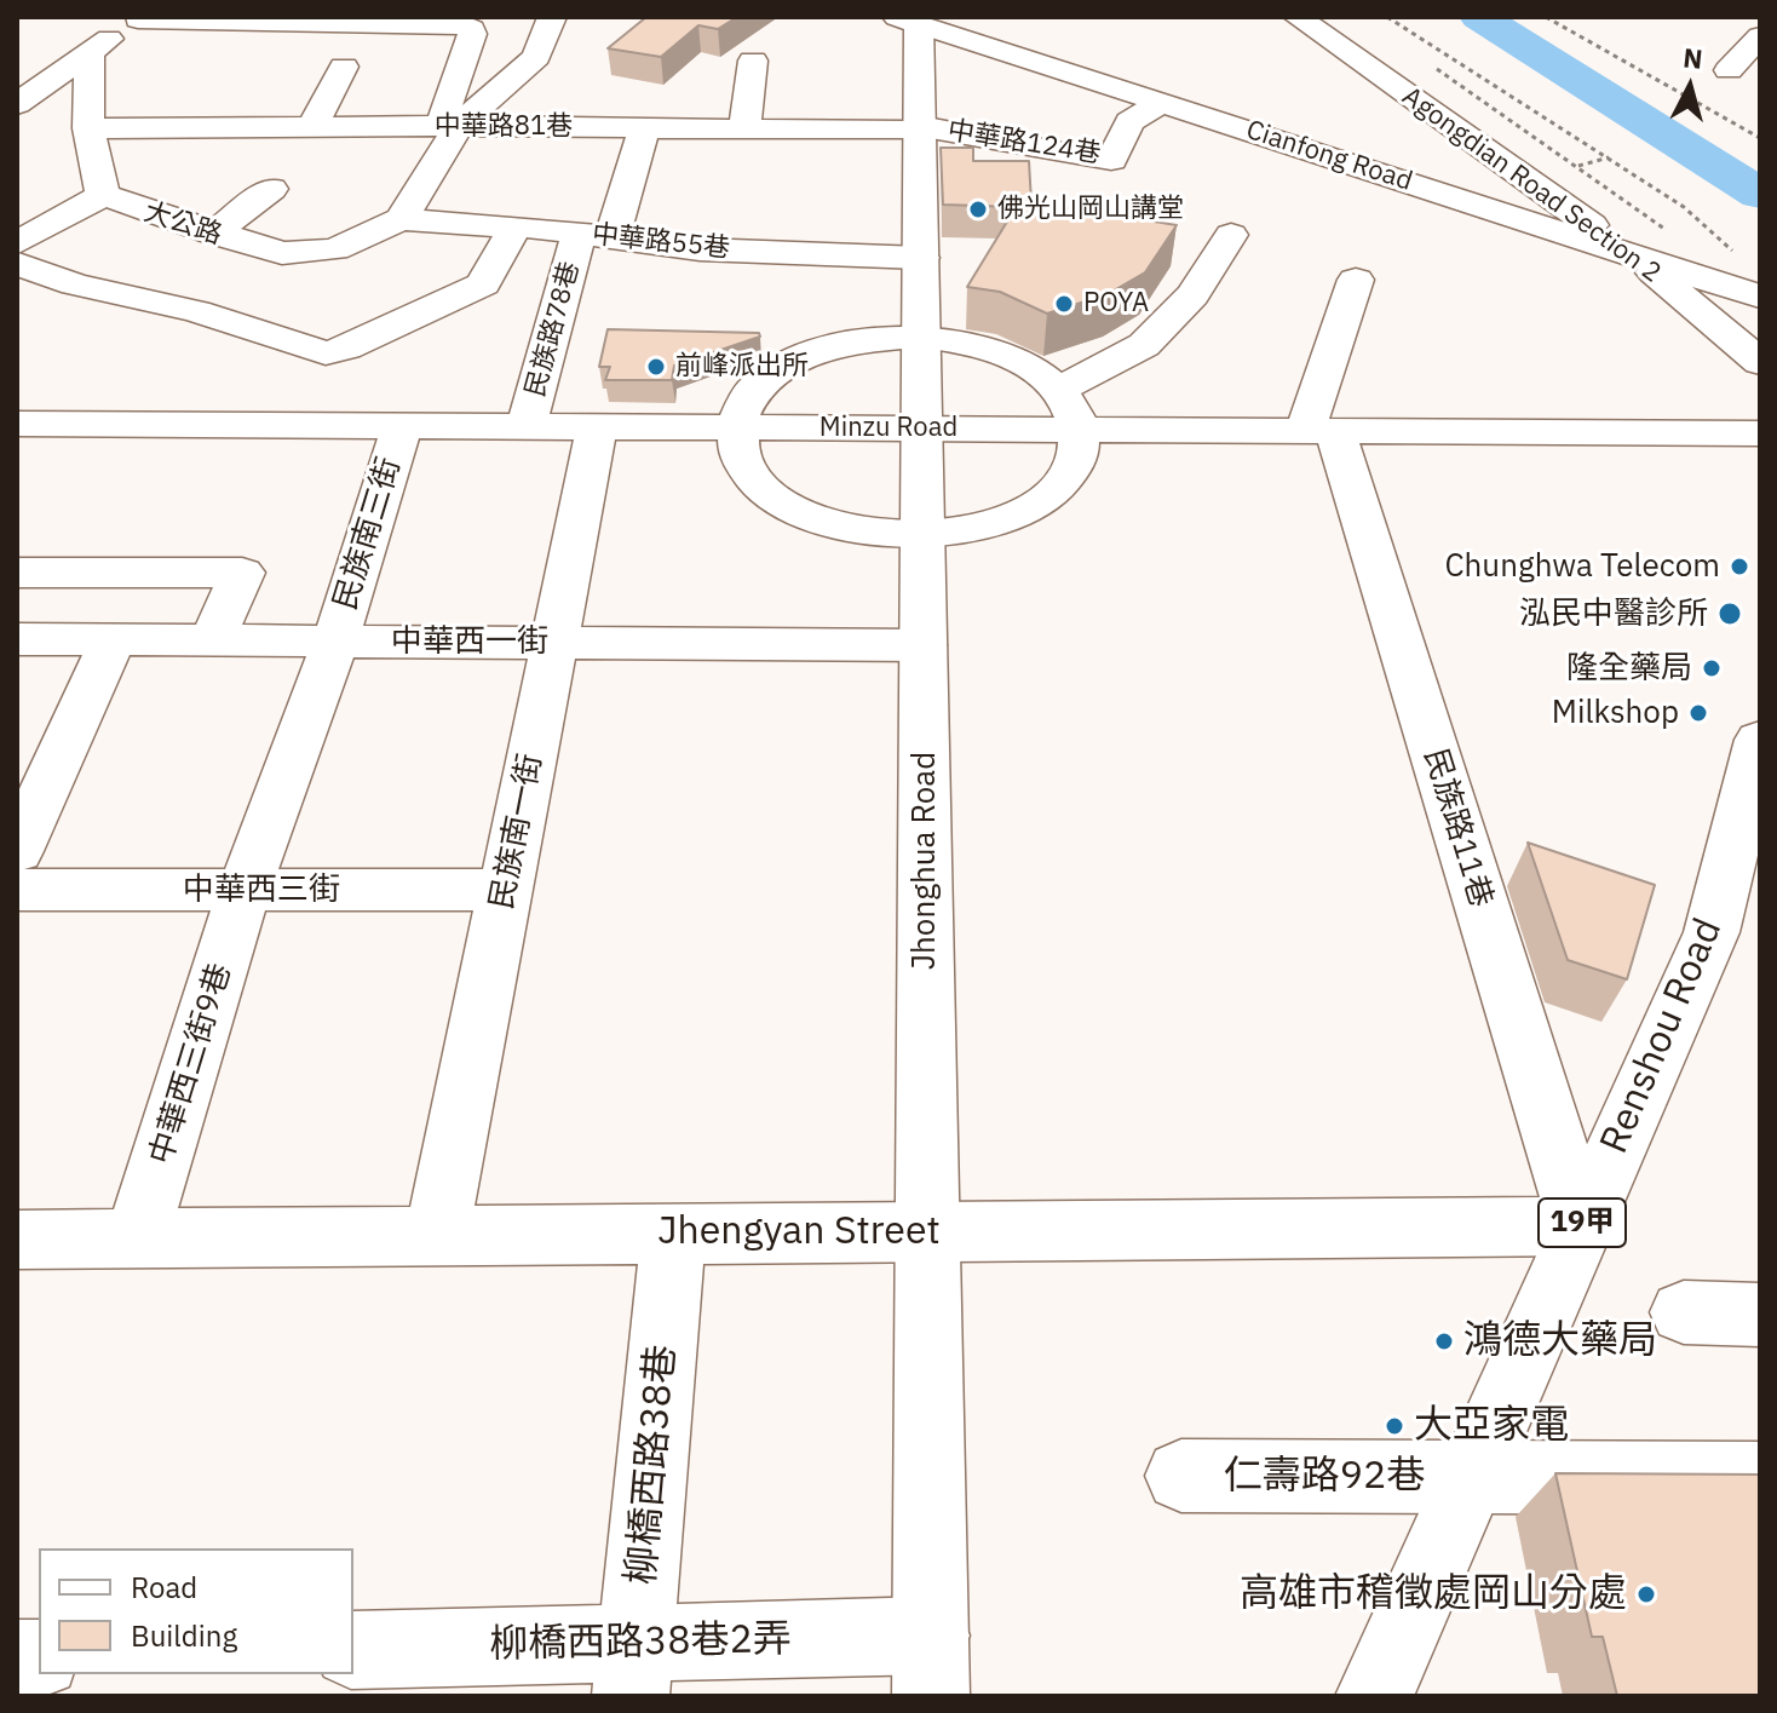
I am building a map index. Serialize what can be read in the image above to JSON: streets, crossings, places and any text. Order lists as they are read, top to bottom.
{
  "streets": {
    "street": [
      "中華路81巷",
      "中華路124巷",
      "Cianfong Road",
      "Agongdian Road Section 2",
      "大公路",
      "中華路55巷",
      "民族路78巷",
      "Minzu Road",
      "民族南三街",
      "中華西一街",
      "民族路11巷",
      "民族南一街",
      "Jhonghua Road",
      "中華西三街",
      "Renshou Road",
      "中華西三街9巷",
      "19甲",
      "Jhengyan Street",
      "柳橋西路38巷",
      "仁壽路92巷",
      "柳橋西路38巷2弄"
    ]
  },
  "crossings": [
    ["中華路81巷", "中華路124巷"],
    ["中華路81巷", "大公路"],
    ["中華路81巷", "民族路78巷"],
    ["中華路81巷", "Jhonghua Road"],
    ["中華路124巷", "Cianfong Road"],
    ["中華路124巷", "Jhonghua Road"],
    ["Cianfong Road", "Agongdian Road Section 2"],
    ["Cianfong Road", "Jhonghua Road"],
    ["大公路", "中華路55巷"],
    ["中華路55巷", "民族路78巷"],
    ["中華路55巷", "Jhonghua Road"],
    ["民族路78巷", "Minzu Road"],
    ["Minzu Road", "民族南三街"],
    ["Minzu Road", "民族路11巷"],
    ["Minzu Road", "民族南一街"],
    ["Minzu Road", "Jhonghua Road"],
    ["民族南三街", "中華西一街"],
    ["民族南三街", "中華西三街"],
    ["民族南三街", "中華西三街9巷"],
    ["中華西一街", "民族南一街"],
    ["中華西一街", "Jhonghua Road"],
    ["民族路11巷", "Renshou Road"],
    ["民族路11巷", "Jhengyan Street"],
    ["民族南一街", "中華西三街"],
    ["民族南一街", "Jhengyan Street"],
    ["Jhonghua Road", "Jhengyan Street"],
    ["Jhonghua Road", "柳橋西路38巷2弄"],
    ["中華西三街", "中華西三街9巷"],
    ["Renshou Road", "Jhengyan Street"],
    ["Renshou Road", "仁壽路92巷"],
    ["中華西三街9巷", "Jhengyan Street"],
    ["Jhengyan Street", "柳橋西路38巷"],
    ["柳橋西路38巷", "柳橋西路38巷2弄"]
  ],
  "places": [
    "佛光山岡山講堂",
    "POYA",
    "前峰派出所",
    "Chunghwa Telecom",
    "泓民中醫診所",
    "隆全藥局",
    "Milkshop",
    "鴻德大藥局",
    "大亞家電",
    "高雄市稽徵處岡山分處"
  ],
  "legend": ["Road", "Building"],
  "north": "top"
}
